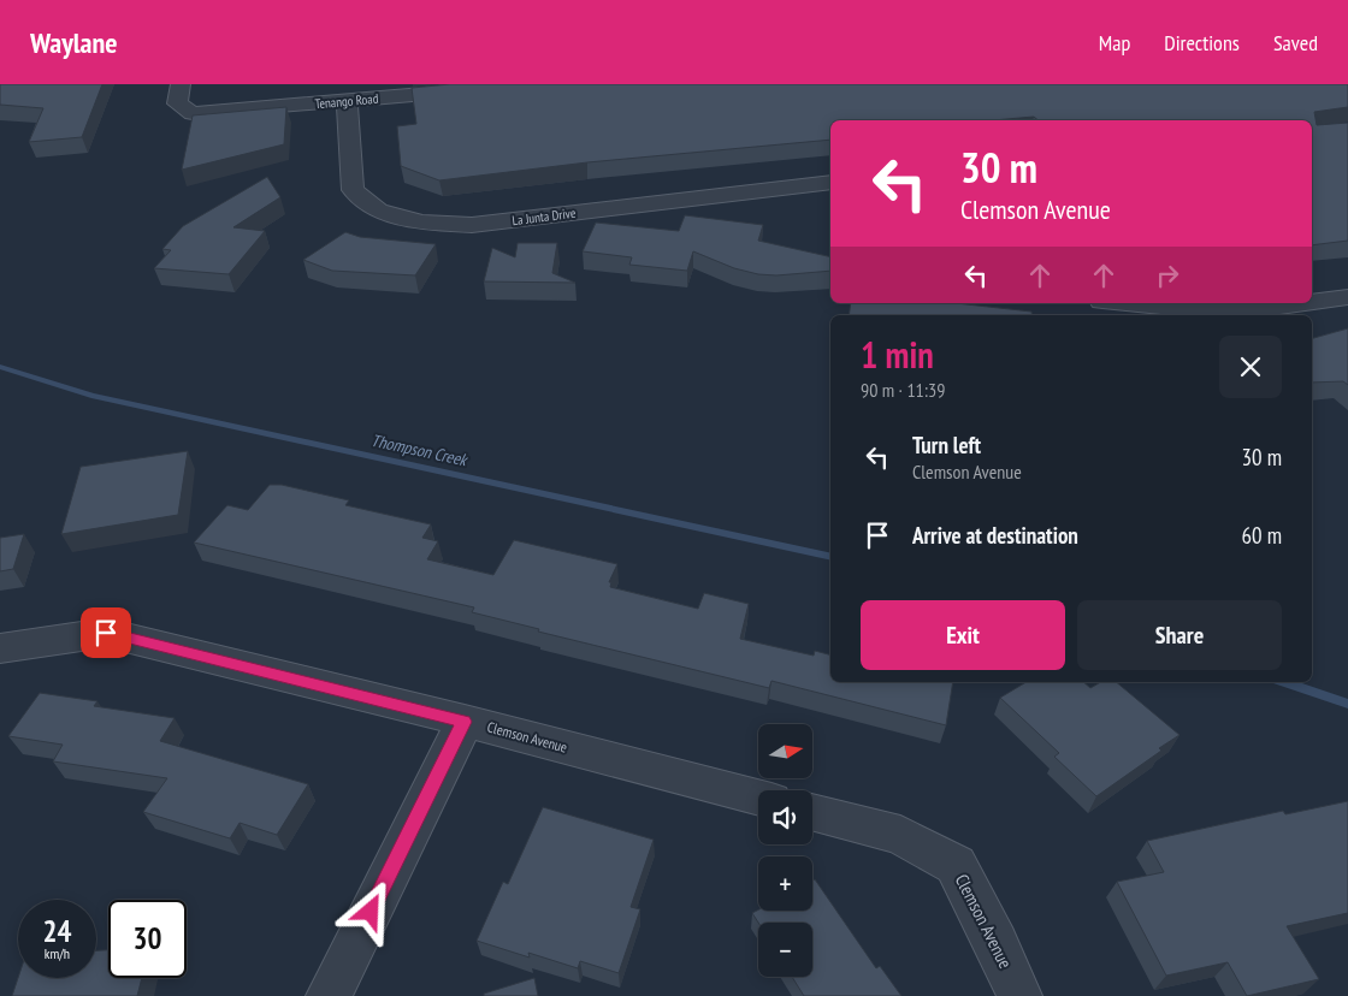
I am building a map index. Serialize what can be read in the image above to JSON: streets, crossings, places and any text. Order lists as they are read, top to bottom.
{
  "streets": {
    "street": ["Tenango Road", "La Junta Drive", "Clemson Avenue"]
  },
  "crossings": [
    ["Tenango Road", "La Junta Drive"]
  ],
  "water": ["Thompson Creek"],
  "north": "right",
  "page": {
    "header": "Waylane",
    "nav": ["Map", "Directions", "Saved"],
    "turn": ["30 m", "Clemson Avenue"],
    "heading": ["1 min", "90 m · 11:39"],
    "list": [
      {
        "name": "Turn left",
        "note": "Clemson Avenue",
        "value": "30 m"
      },
      {
        "name": "Arrive at destination",
        "value": "60 m"
      }
    ],
    "buttons": ["Exit", "Share"],
    "map_buttons": ["+", "−"],
    "speed": "24 km/h",
    "limit": "30"
  }
}
